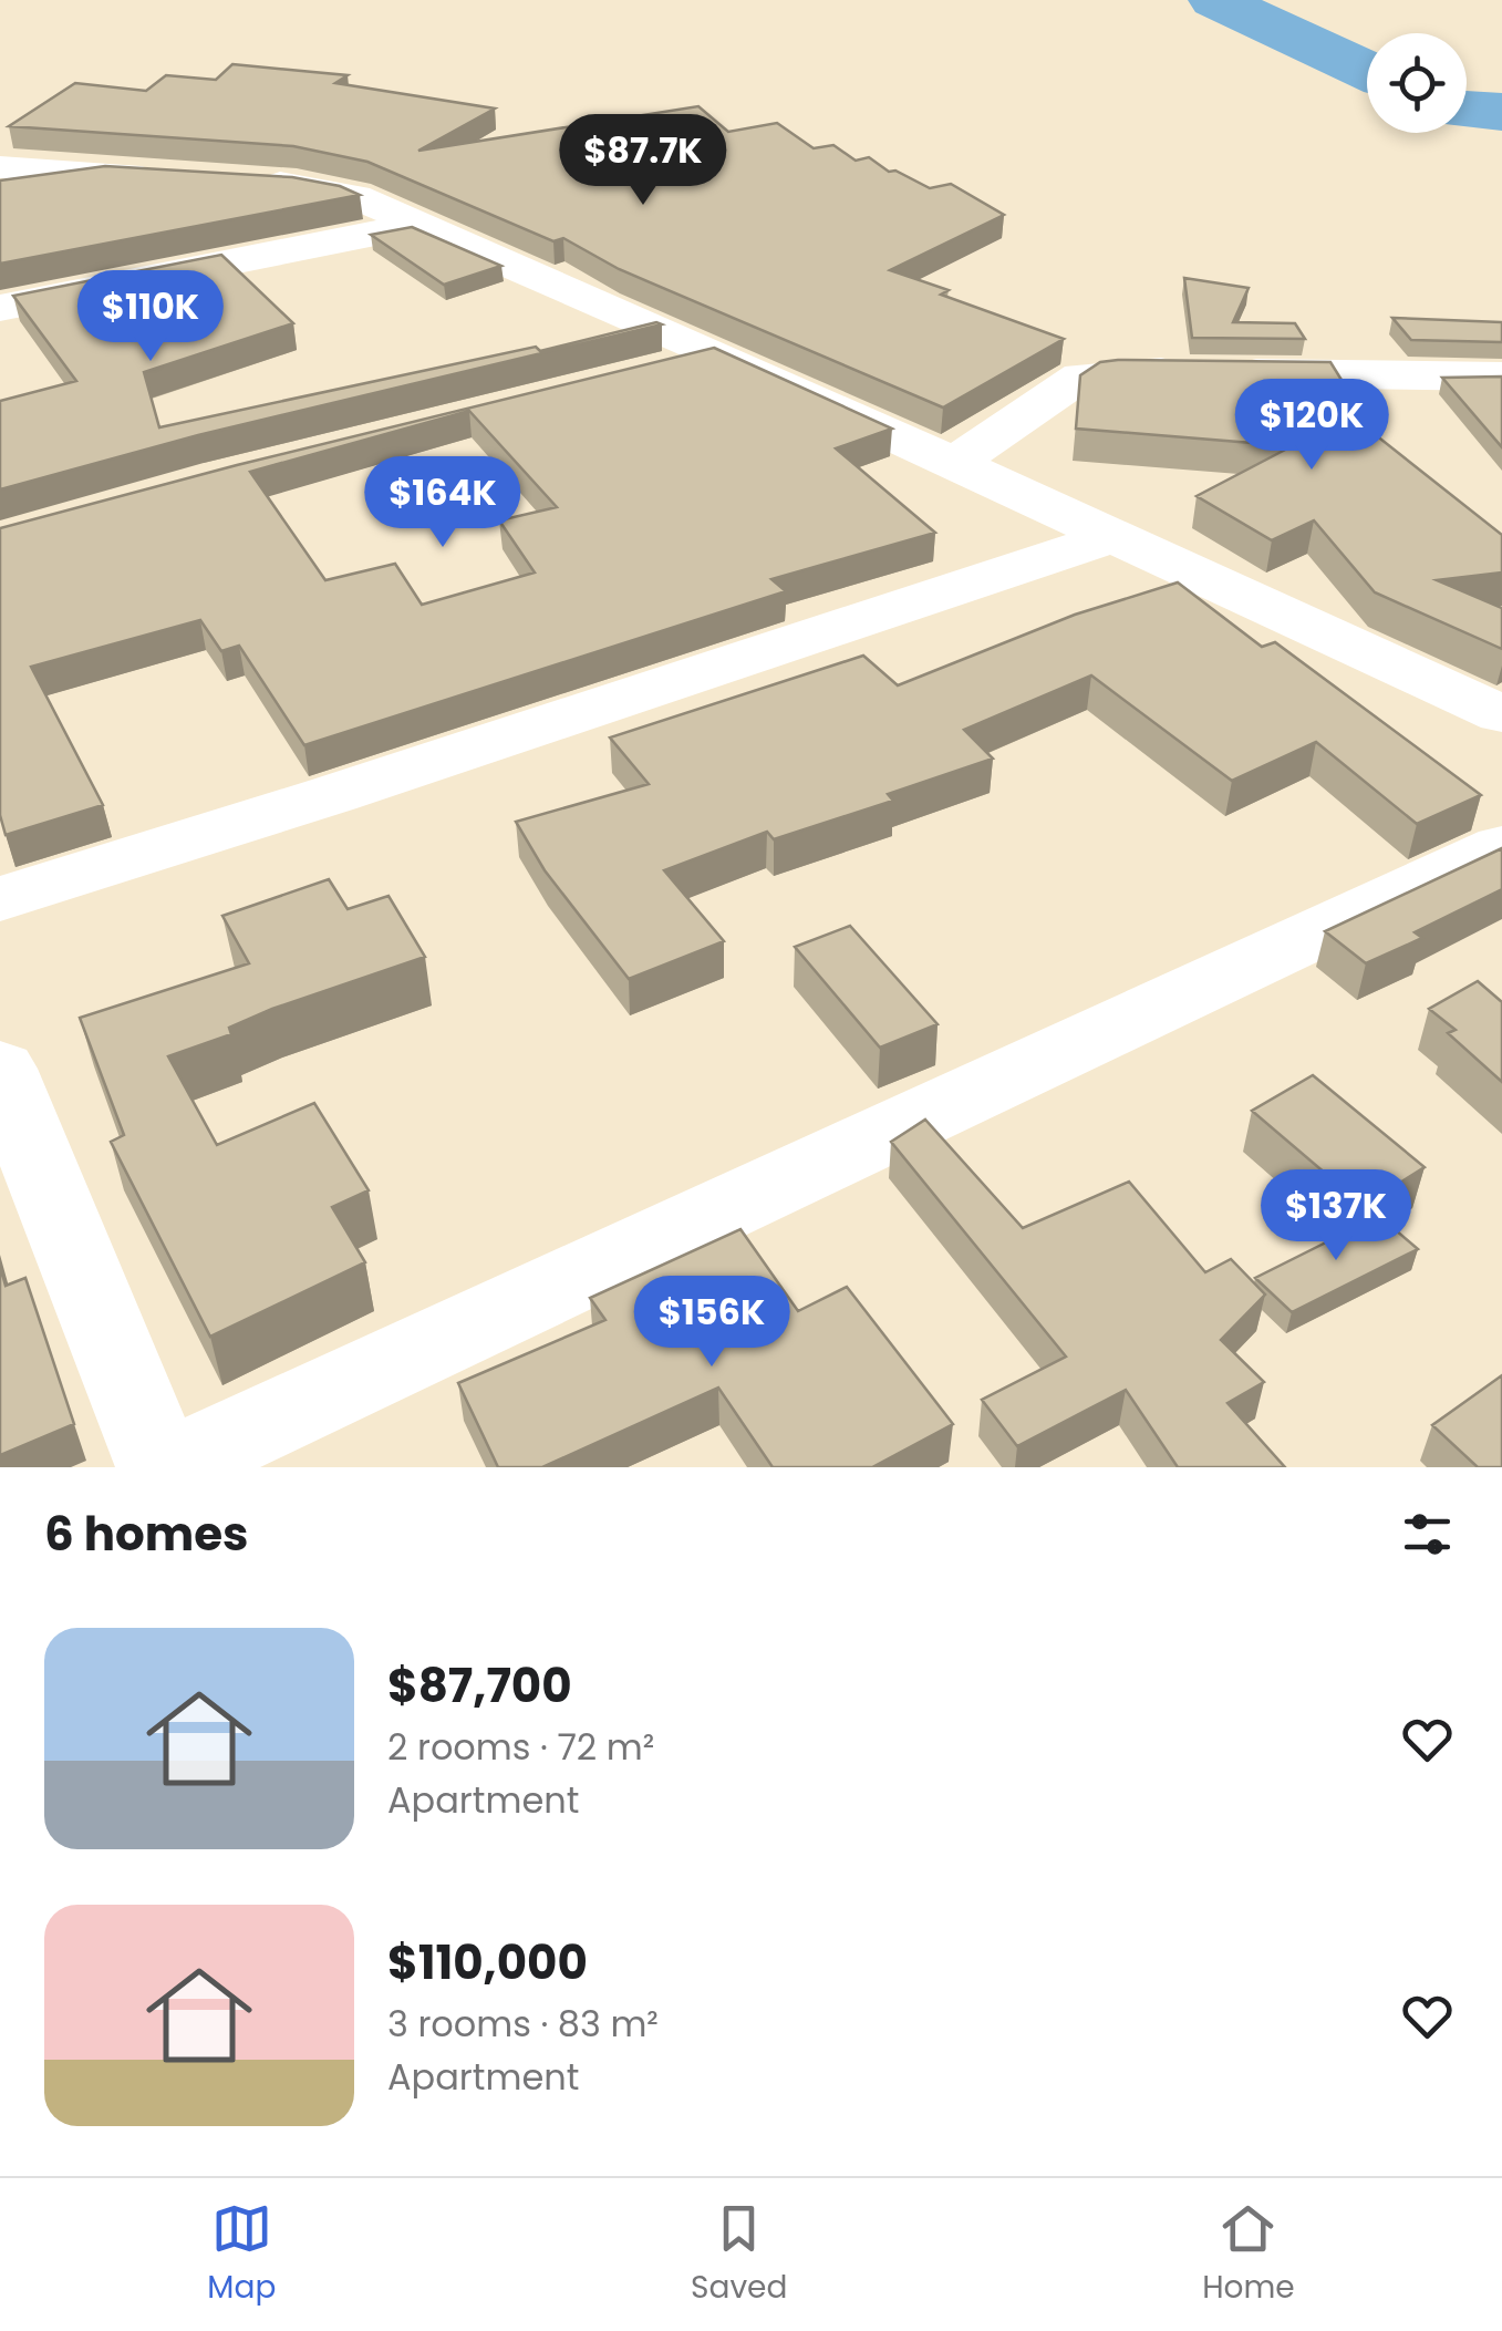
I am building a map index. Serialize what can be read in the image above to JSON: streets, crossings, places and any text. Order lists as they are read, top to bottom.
{
  "page": {
    "price": [
      "$87.7K",
      "$110K",
      "$120K",
      "$164K",
      "$137K",
      "$156K"
    ],
    "heading": "6 homes",
    "list": [
      {
        "name": "$87,700",
        "note": "2 rooms · 72 m² · Apartment"
      },
      {
        "name": "$110,000",
        "note": "3 rooms · 83 m² · Apartment"
      }
    ],
    "tabs": ["Map", "Saved", "Home"]
  }
}
